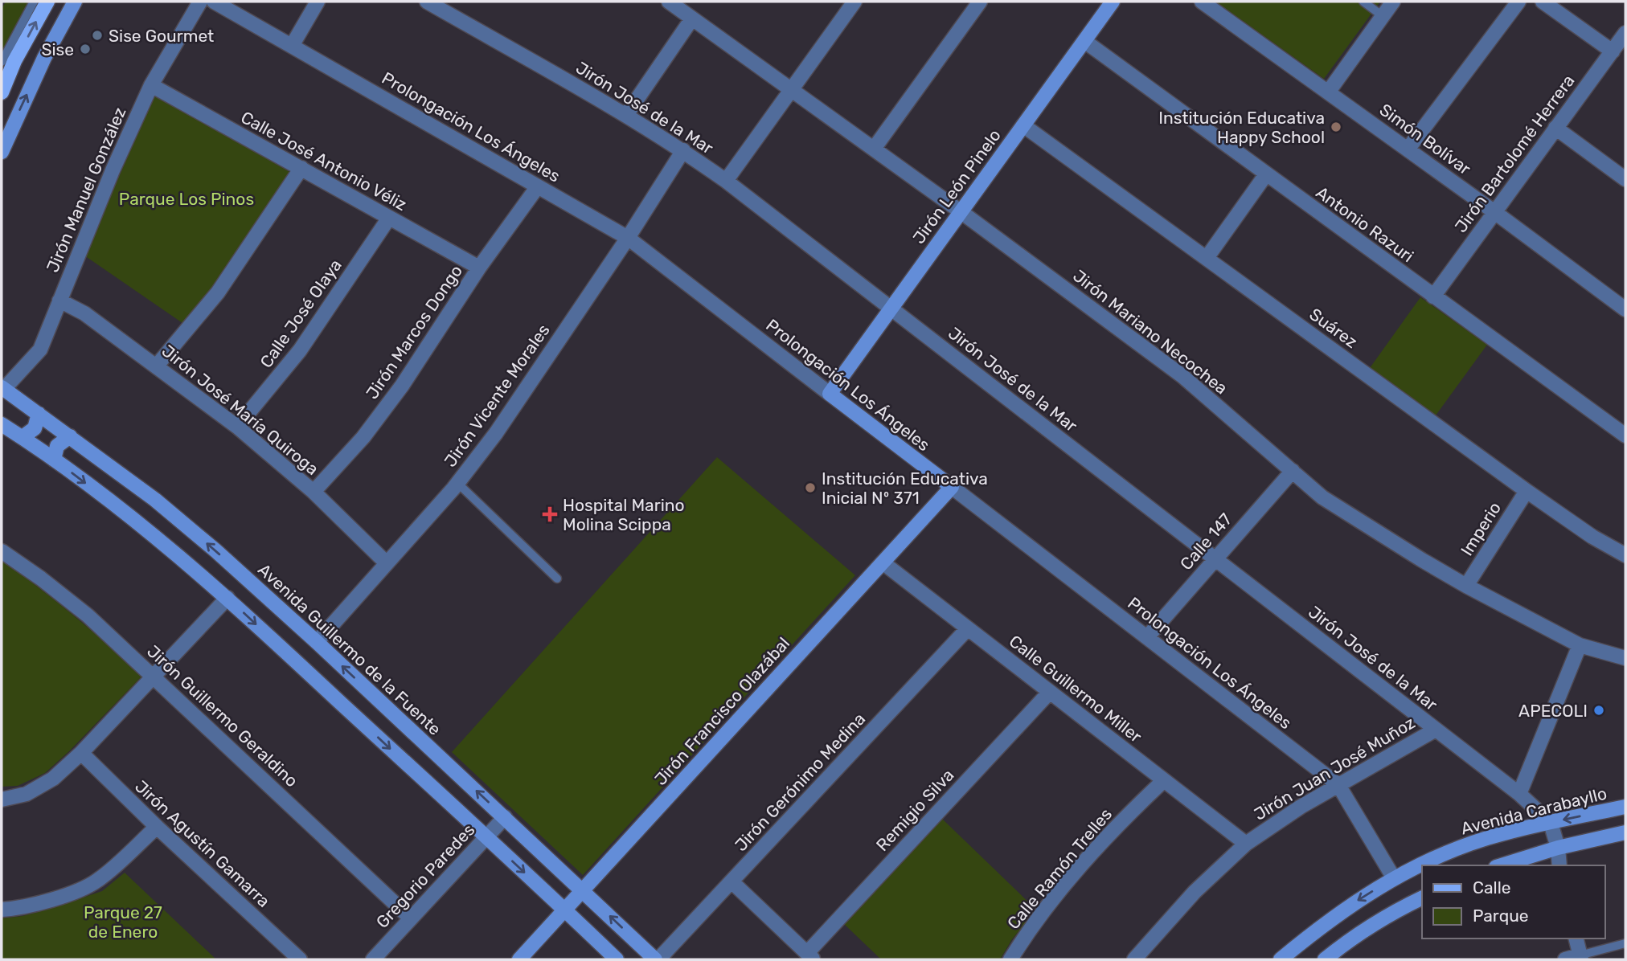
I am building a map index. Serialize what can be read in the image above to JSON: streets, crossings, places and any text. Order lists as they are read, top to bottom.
{
  "streets": {
    "main road": [
      "Prolongación Los Ángeles",
      "Jirón León Pinelo",
      "Avenida Guillermo de la Fuente",
      "Jirón Francisco Olazábal",
      "Avenida Carabayllo"
    ],
    "street": [
      "Jirón José de la Mar",
      "Simón Bolívar",
      "Jirón Bartolomé Herrera",
      "Calle José Antonio Véliz",
      "Jirón Manuel González",
      "Antonio Razuri",
      "Calle José Olaya",
      "Suárez",
      "Jirón Marcos Dongo",
      "Jirón Mariano Necochea",
      "Jirón Vicente Morales",
      "Jirón José María Quiroga",
      "Imperio",
      "Calle 147",
      "Calle Guillermo Miller",
      "Jirón Guillermo Geraldino",
      "Jirón Juan José Muñoz",
      "Jirón Gerónimo Medina",
      "Remigio Silva",
      "Jirón Agustín Gamarra",
      "Calle Ramón Trelles",
      "Gregorio Paredes"
    ]
  },
  "crossings": [
    ["Jirón José de la Mar", "Jirón León Pinelo"],
    ["Jirón José de la Mar", "Jirón Vicente Morales"],
    ["Jirón José de la Mar", "Calle 147"],
    ["Jirón José de la Mar", "Jirón Juan José Muñoz"],
    ["Jirón José de la Mar", "Avenida Carabayllo"],
    ["Prolongación Los Ángeles", "Jirón León Pinelo"],
    ["Prolongación Los Ángeles", "Jirón Marcos Dongo"],
    ["Prolongación Los Ángeles", "Jirón Vicente Morales"],
    ["Prolongación Los Ángeles", "Calle 147"],
    ["Prolongación Los Ángeles", "Jirón Francisco Olazábal"],
    ["Prolongación Los Ángeles", "Jirón Juan José Muñoz"],
    ["Prolongación Los Ángeles", "Avenida Carabayllo"],
    ["Simón Bolívar", "Jirón Bartolomé Herrera"],
    ["Jirón Bartolomé Herrera", "Antonio Razuri"],
    ["Calle José Antonio Véliz", "Jirón Manuel González"],
    ["Calle José Antonio Véliz", "Calle José Olaya"],
    ["Calle José Antonio Véliz", "Jirón Marcos Dongo"],
    ["Jirón León Pinelo", "Antonio Razuri"],
    ["Jirón León Pinelo", "Suárez"],
    ["Jirón León Pinelo", "Jirón Mariano Necochea"],
    ["Jirón Manuel González", "Jirón José María Quiroga"],
    ["Jirón Manuel González", "Avenida Guillermo de la Fuente"],
    ["Calle José Olaya", "Jirón José María Quiroga"],
    ["Suárez", "Imperio"],
    ["Jirón Marcos Dongo", "Jirón José María Quiroga"],
    ["Jirón Mariano Necochea", "Imperio"],
    ["Jirón Mariano Necochea", "Calle 147"],
    ["Jirón Vicente Morales", "Jirón José María Quiroga"],
    ["Jirón Vicente Morales", "Avenida Guillermo de la Fuente"],
    ["Avenida Guillermo de la Fuente", "Jirón Francisco Olazábal"],
    ["Avenida Guillermo de la Fuente", "Jirón Gerónimo Medina"],
    ["Avenida Guillermo de la Fuente", "Gregorio Paredes"],
    ["Calle Guillermo Miller", "Jirón Francisco Olazábal"],
    ["Calle Guillermo Miller", "Jirón Juan José Muñoz"],
    ["Calle Guillermo Miller", "Jirón Gerónimo Medina"],
    ["Calle Guillermo Miller", "Remigio Silva"],
    ["Calle Guillermo Miller", "Calle Ramón Trelles"],
    ["Jirón Guillermo Geraldino", "Gregorio Paredes"]
  ],
  "parks": ["Parque Los Pinos", "Parque 27 de Enero"],
  "places": {
    "other": [
      "Sise Gourmet",
      "Sise",
      "Institución Educativa Happy School",
      "Institución Educativa Inicial Nº 371",
      "APECOLI"
    ],
    "health": ["Hospital Marino Molina Scippa"]
  },
  "legend": ["Calle", "Parque"]
}
